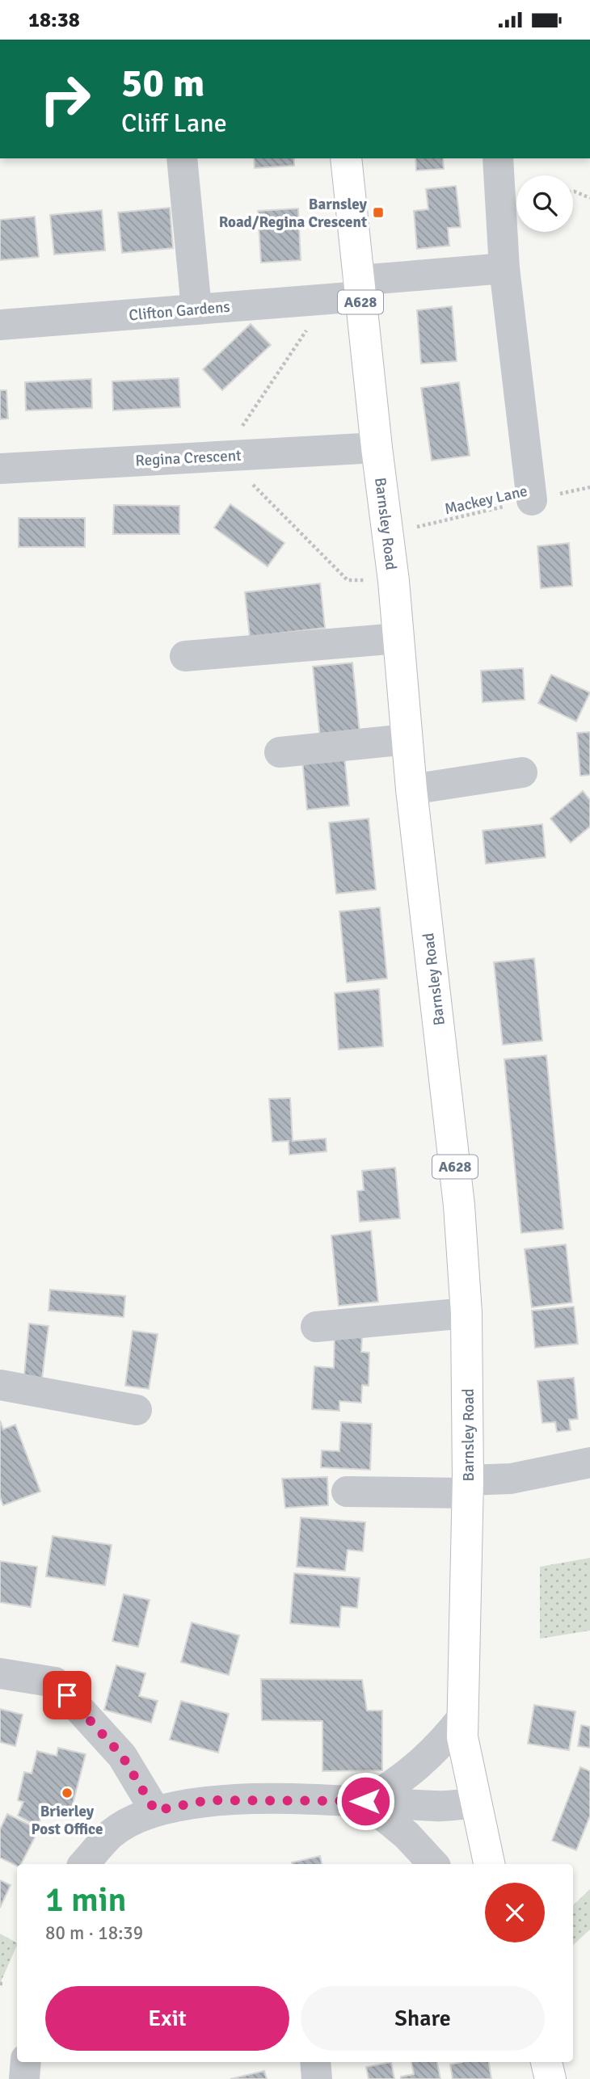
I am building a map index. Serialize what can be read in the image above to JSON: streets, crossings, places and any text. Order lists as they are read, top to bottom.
{
  "streets": {
    "highway": ["A628", "Barnsley Road"],
    "street": ["Clifton Gardens", "Regina Crescent"],
    "path": ["Mackey Lane"]
  },
  "crossings": [
    ["A628", "Barnsley Road"],
    ["Clifton Gardens", "Barnsley Road"],
    ["Regina Crescent", "Barnsley Road"],
    ["Mackey Lane", "Barnsley Road"]
  ],
  "places": {
    "transit": ["Barnsley Road/Regina Crescent"],
    "other": ["Brierley Post Office"]
  },
  "page": {
    "status": "18:38",
    "turn": ["50 m", "Cliff Lane"],
    "heading": ["1 min", "80 m · 18:39"],
    "buttons": ["Exit", "Share"]
  }
}
